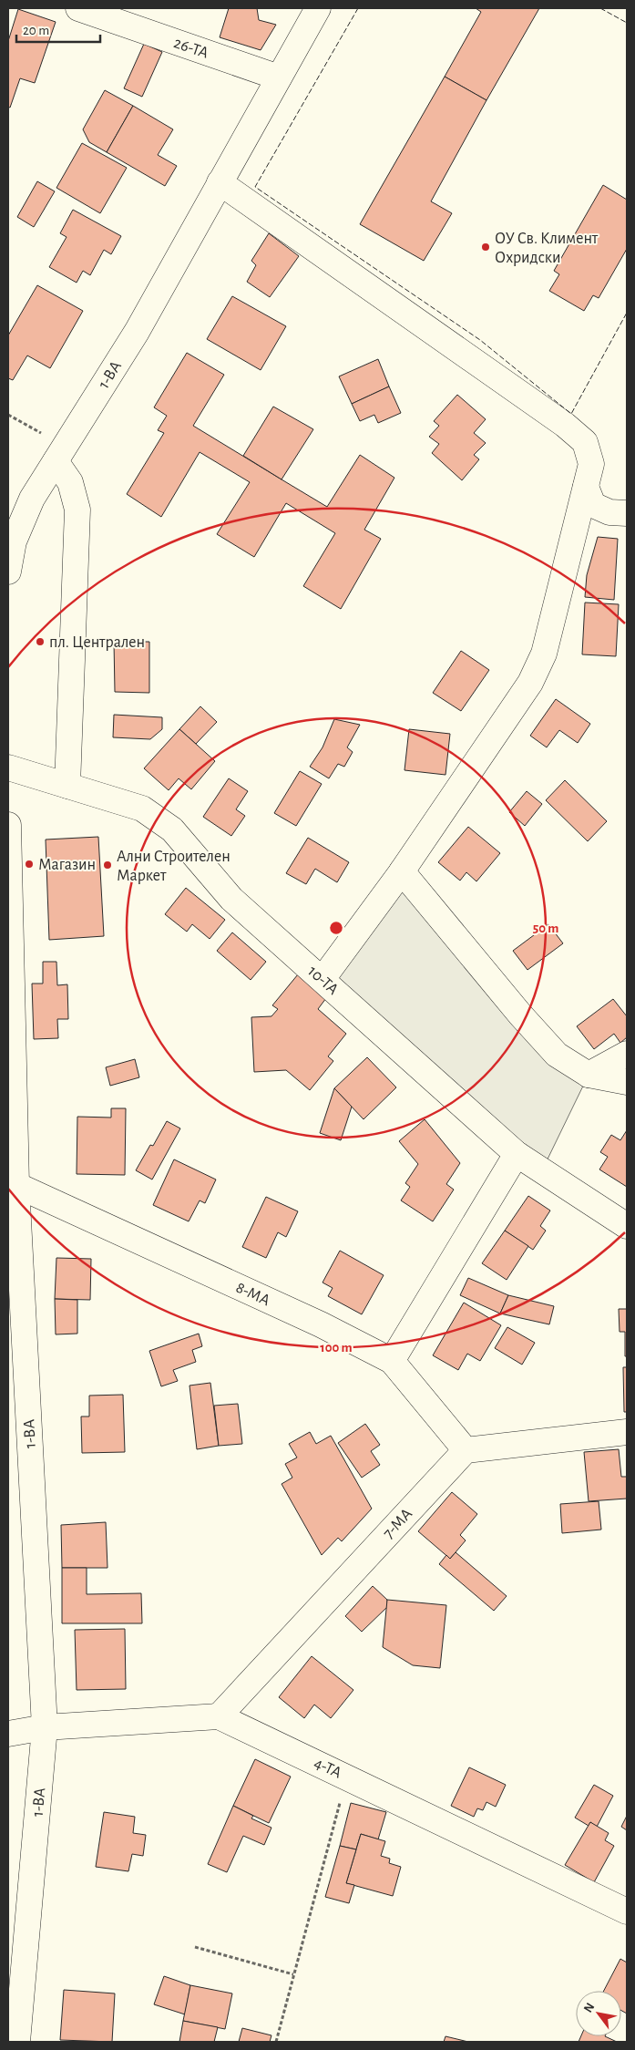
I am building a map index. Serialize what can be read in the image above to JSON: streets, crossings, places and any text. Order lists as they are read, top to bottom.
{
  "streets": {
    "street": [
      "26-ТА",
      "1-ВА",
      "10-ТА",
      "8-МА",
      "7-МА",
      "4-ТА"
    ]
  },
  "crossings": [
    ["26-ТА", "1-ВА"],
    ["1-ВА", "8-МА"],
    ["1-ВА", "4-ТА"],
    ["8-МА", "7-МА"],
    ["7-МА", "4-ТА"]
  ],
  "places": [
    "ОУ Св. Климент Охридски",
    "пл. Централен",
    "Магазин",
    "Ални Строителен Маркет"
  ],
  "scale_bar": "20 m",
  "north": "top left",
  "rings": ["50 m", "100 m"]
}
